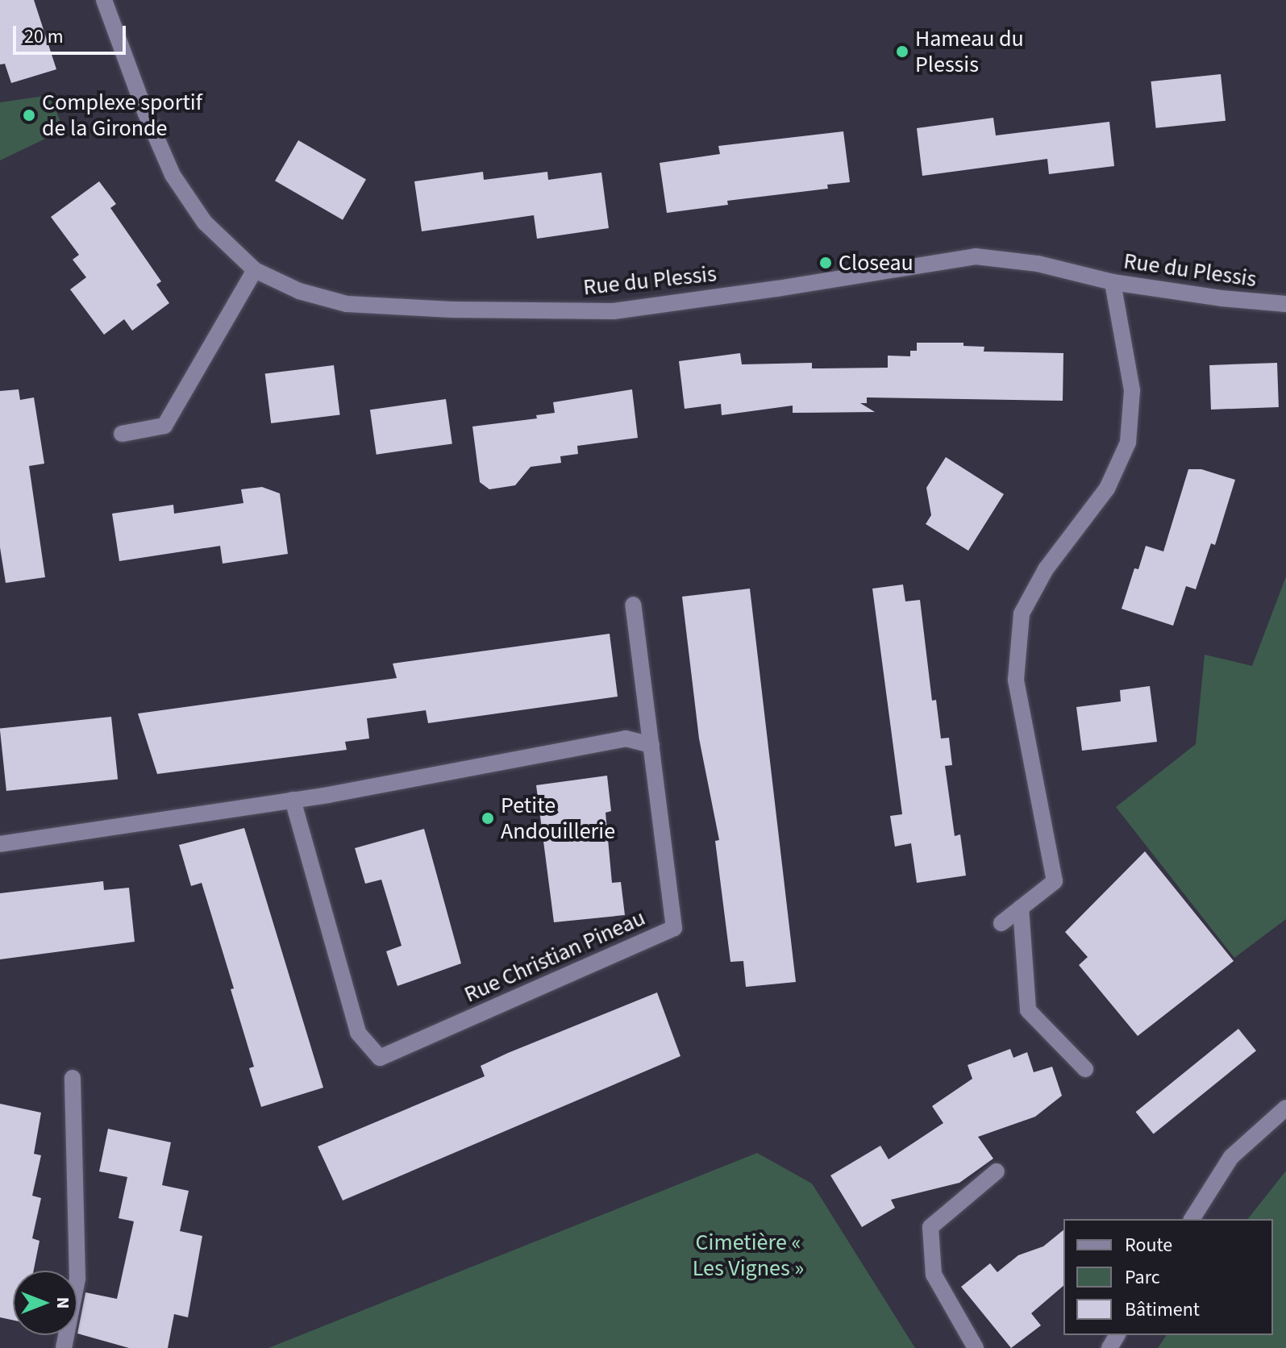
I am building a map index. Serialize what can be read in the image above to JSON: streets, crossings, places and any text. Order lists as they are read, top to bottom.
{
  "streets": {
    "street": ["Rue du Plessis", "Rue Christian Pineau"]
  },
  "parks": ["Cimetière « Les Vignes »"],
  "places": [
    "Hameau du Plessis",
    "Complexe sportif de la Gironde",
    "Closeau",
    "Petite Andouillerie"
  ],
  "legend": ["Route", "Parc", "Bâtiment"],
  "scale_bar": "20 m",
  "north": "right"
}
